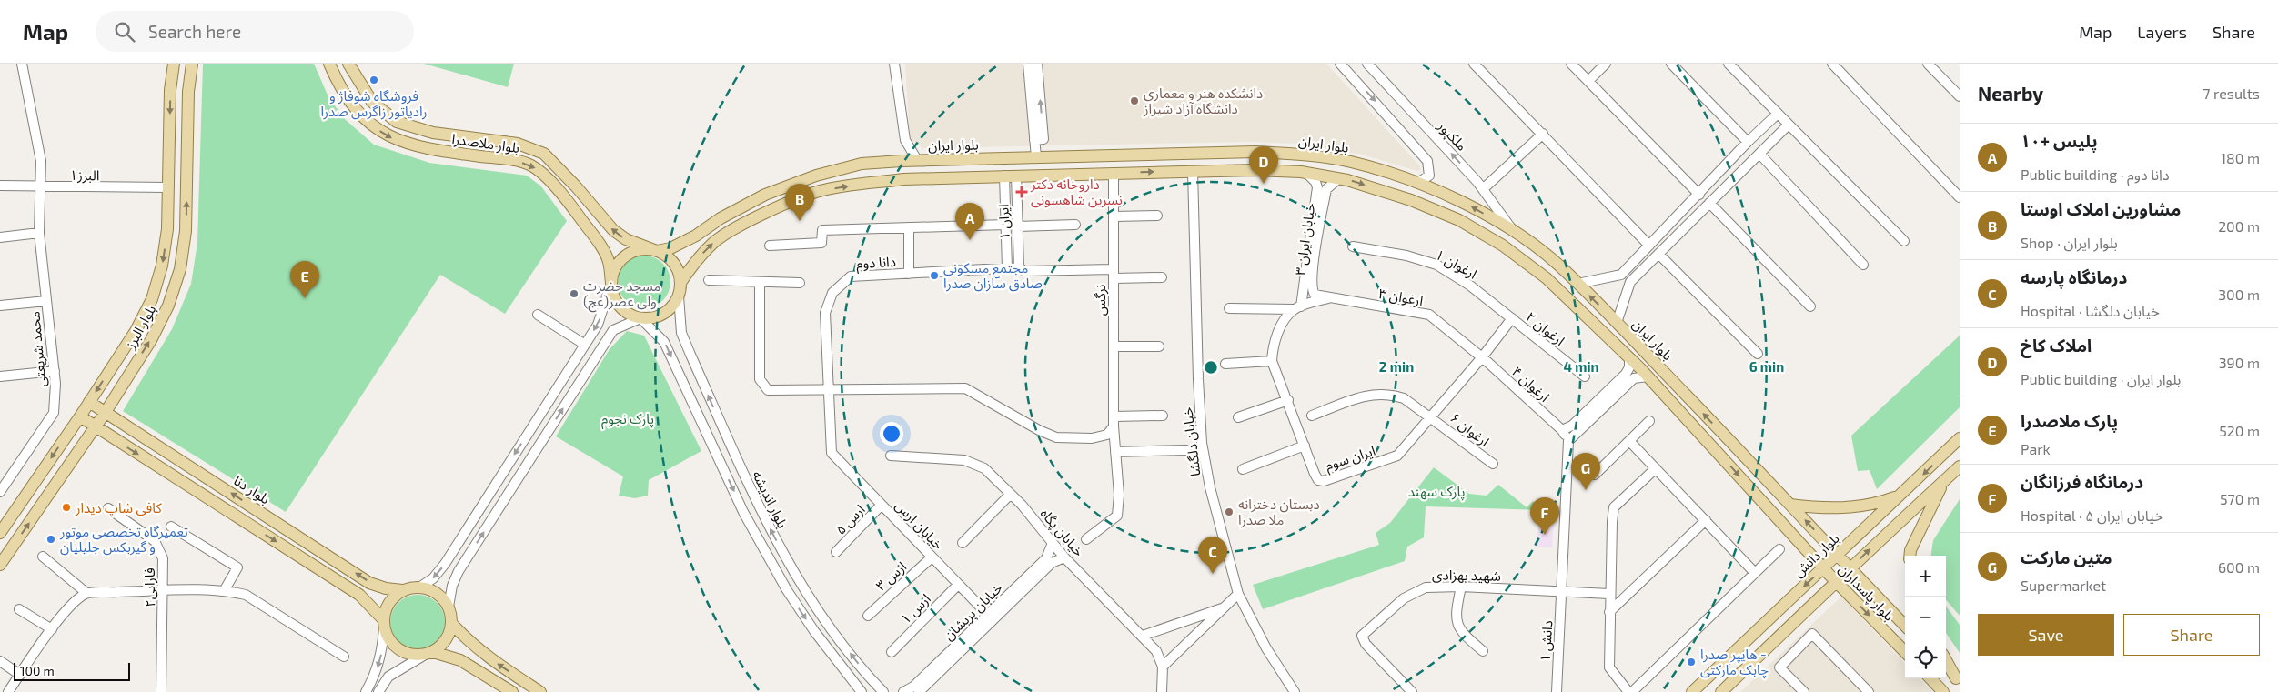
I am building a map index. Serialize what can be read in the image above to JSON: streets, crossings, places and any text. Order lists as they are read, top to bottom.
{
  "streets": {
    "main road": [
      "بلوار ملاصدرا",
      "بلوار ایران",
      "بلوار البرز",
      "بلوار دنا",
      "بلوار دانش",
      "بلوار پاسداران"
    ],
    "street": [
      "ملکپور",
      "البرز۱",
      "ایران ۱",
      "خیابان ایران ۳",
      "دانا دوم",
      "ارغوان ۱",
      "ارغوان ۳",
      "نرگس",
      "ارغوان ۲",
      "محمد شریعتی",
      "ارغوان ۴",
      "ارغوان ۶",
      "خیابان دلگشا",
      "ایران سوم",
      "بلوار اندیشه",
      "ارس ۵",
      "خیابان ارس",
      "خیابان پگاه",
      "شهید بهزادی",
      "ارس ۳",
      "فارابی۲",
      "ارس ۱",
      "خیابان پریشان",
      "دانش ۱"
    ]
  },
  "crossings": [
    ["ملکپور", "بلوار ایران"],
    ["بلوار ملاصدرا", "بلوار ایران"],
    ["بلوار ملاصدرا", "بلوار اندیشه"],
    ["بلوار ایران", "بلوار اندیشه"],
    ["بلوار ایران", "بلوار دانش"],
    ["بلوار ایران", "بلوار پاسداران"],
    ["البرز۱", "بلوار البرز"],
    ["البرز۱", "محمد شریعتی"],
    ["ایران ۱", "دانا دوم"],
    ["خیابان ایران ۳", "ارغوان ۳"],
    ["دانا دوم", "نرگس"],
    ["دانا دوم", "خیابان ارس"],
    ["ارغوان ۱", "ارغوان ۲"],
    ["ارغوان ۱", "ایران سوم"],
    ["ارغوان ۳", "ارغوان ۴"],
    ["ارغوان ۳", "ایران سوم"],
    ["بلوار البرز", "بلوار دنا"],
    ["ارغوان ۲", "ایران سوم"],
    ["ارغوان ۴", "ایران سوم"],
    ["ارغوان ۴", "دانش ۱"],
    ["ارغوان ۶", "ایران سوم"],
    ["ارس ۵", "خیابان ارس"],
    ["خیابان ارس", "ارس ۳"],
    ["خیابان ارس", "ارس ۱"],
    ["خیابان ارس", "خیابان پریشان"],
    ["خیابان پگاه", "خیابان پریشان"],
    ["بلوار دانش", "بلوار پاسداران"],
    ["شهید بهزادی", "دانش ۱"]
  ],
  "parks": ["پارک نجوم", "پارک سهند"],
  "places": {
    "other": [
      "فروشگاه شوفاژ و رادیاتور زاگرس صدرا",
      "دانشکده هنر و معماری دانشگاه آزاد شیراز",
      "مجتمع مسکونی صادق سازان صدرا",
      "مسجد حضرت ولی عصر(عج)",
      "کافی شاپ دیدار",
      "دبستان دخترانه ملا صدرا",
      "تعمیرگاه تخصصی موتور و گیربکس جلیلیان",
      "هایپر صدرا - چابک مارکتی"
    ],
    "health": ["داروخانه دکتر نسرین شاهسونی"]
  },
  "scale_bar": "100 m",
  "page": {
    "header": "Map",
    "search": "Search here",
    "nav": ["Map", "Layers", "Share"],
    "heading": ["Nearby", "7 results"],
    "list": [
      {
        "mark": "A",
        "name": "پلیس +۱۰",
        "note": "Public building · دانا دوم",
        "value": "180 m"
      },
      {
        "mark": "B",
        "name": "مشاورین املاک اوستا",
        "note": "Shop · بلوار ایران",
        "value": "200 m"
      },
      {
        "mark": "C",
        "name": "درمانگاه پارسه",
        "note": "Hospital · خیابان دلگشا",
        "value": "300 m"
      },
      {
        "mark": "D",
        "name": "املاک کاخ",
        "note": "Public building · بلوار ایران",
        "value": "390 m"
      },
      {
        "mark": "E",
        "name": "پارک ملاصدرا",
        "note": "Park",
        "value": "520 m"
      },
      {
        "mark": "F",
        "name": "درمانگاه فرزانگان",
        "note": "Hospital · خیابان ایران ۵",
        "value": "570 m"
      },
      {
        "mark": "G",
        "name": "متین مارکت",
        "note": "Supermarket",
        "value": "600 m"
      }
    ],
    "pins": [
      "D",
      "B",
      "A",
      "E",
      "G",
      "F",
      "C"
    ],
    "map_buttons": ["+", "−"],
    "buttons": ["Save", "Share"],
    "scale": "100 m"
  },
  "rings": ["2 min", "4 min", "6 min"]
}
